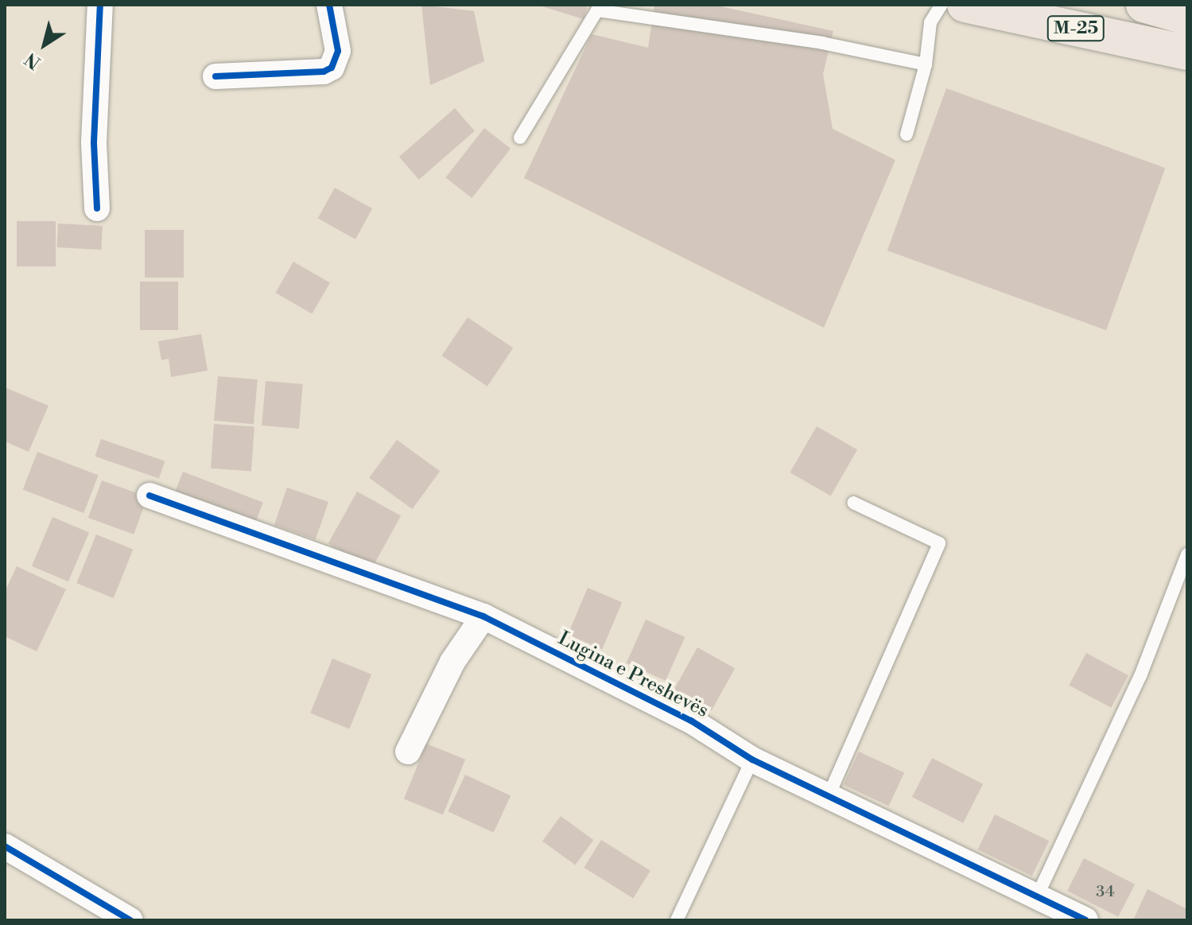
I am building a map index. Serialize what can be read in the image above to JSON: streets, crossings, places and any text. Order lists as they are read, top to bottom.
{
  "streets": {
    "main road": ["M-25"],
    "street": ["Lugina e Preshevës"]
  },
  "house_numbers": ["34"],
  "north": "bottom left"
}
